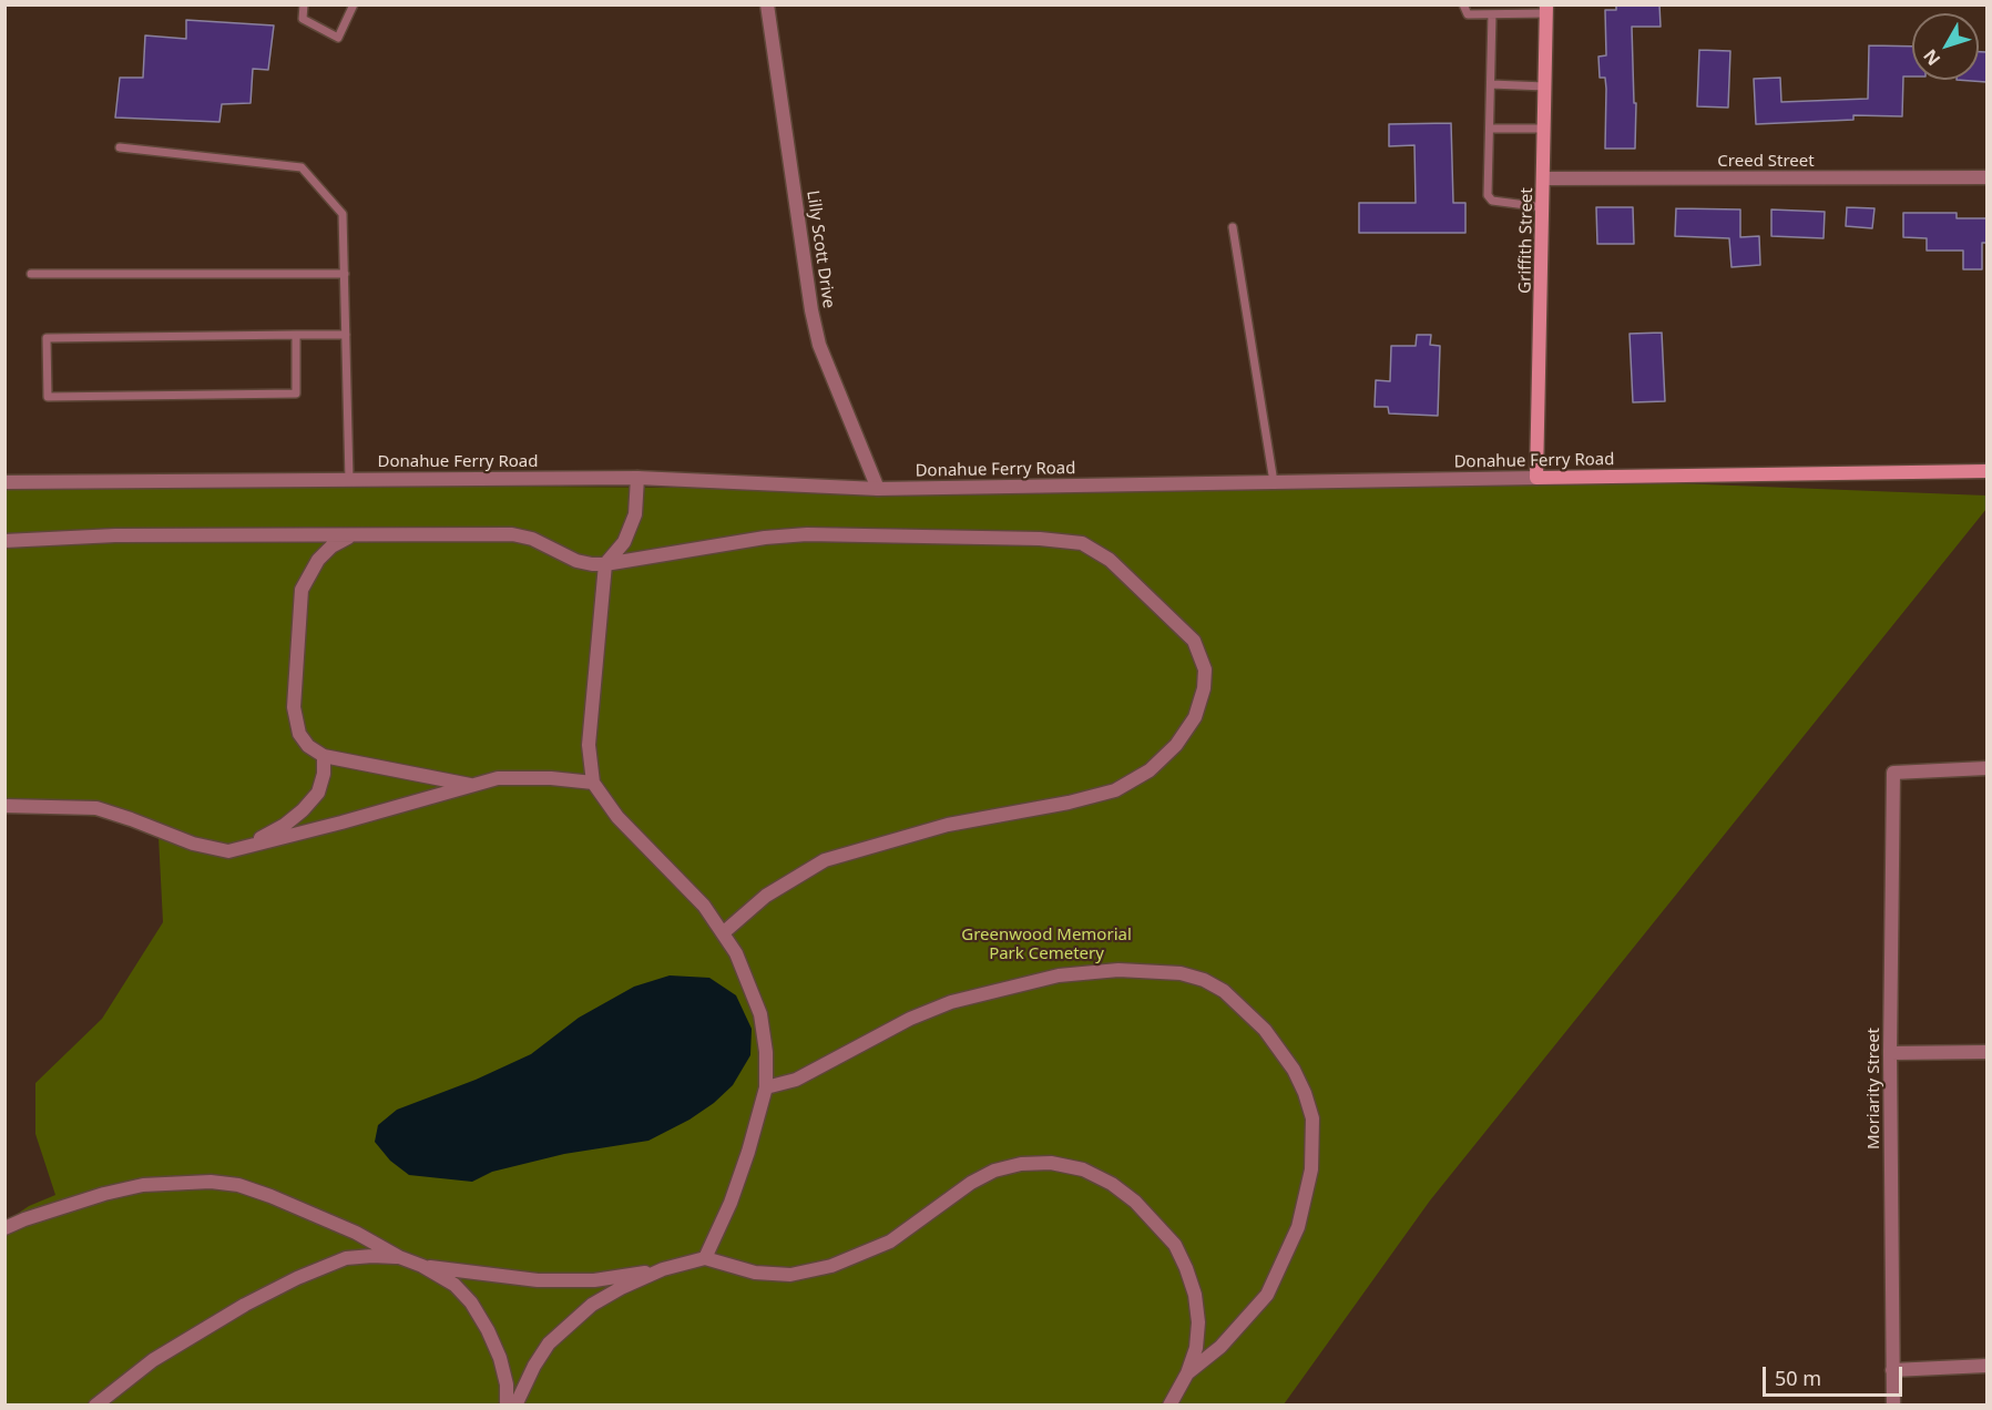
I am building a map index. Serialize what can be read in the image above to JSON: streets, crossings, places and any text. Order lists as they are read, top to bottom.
{
  "streets": {
    "main road": ["Griffith Street", "Donahue Ferry Road"],
    "street": ["Creed Street", "Lilly Scott Drive", "Moriarity Street"]
  },
  "crossings": [
    ["Creed Street", "Griffith Street"],
    ["Griffith Street", "Donahue Ferry Road"],
    ["Lilly Scott Drive", "Donahue Ferry Road"]
  ],
  "parks": ["Greenwood Memorial Park Cemetery"],
  "scale_bar": "50 m",
  "north": "bottom left"
}
